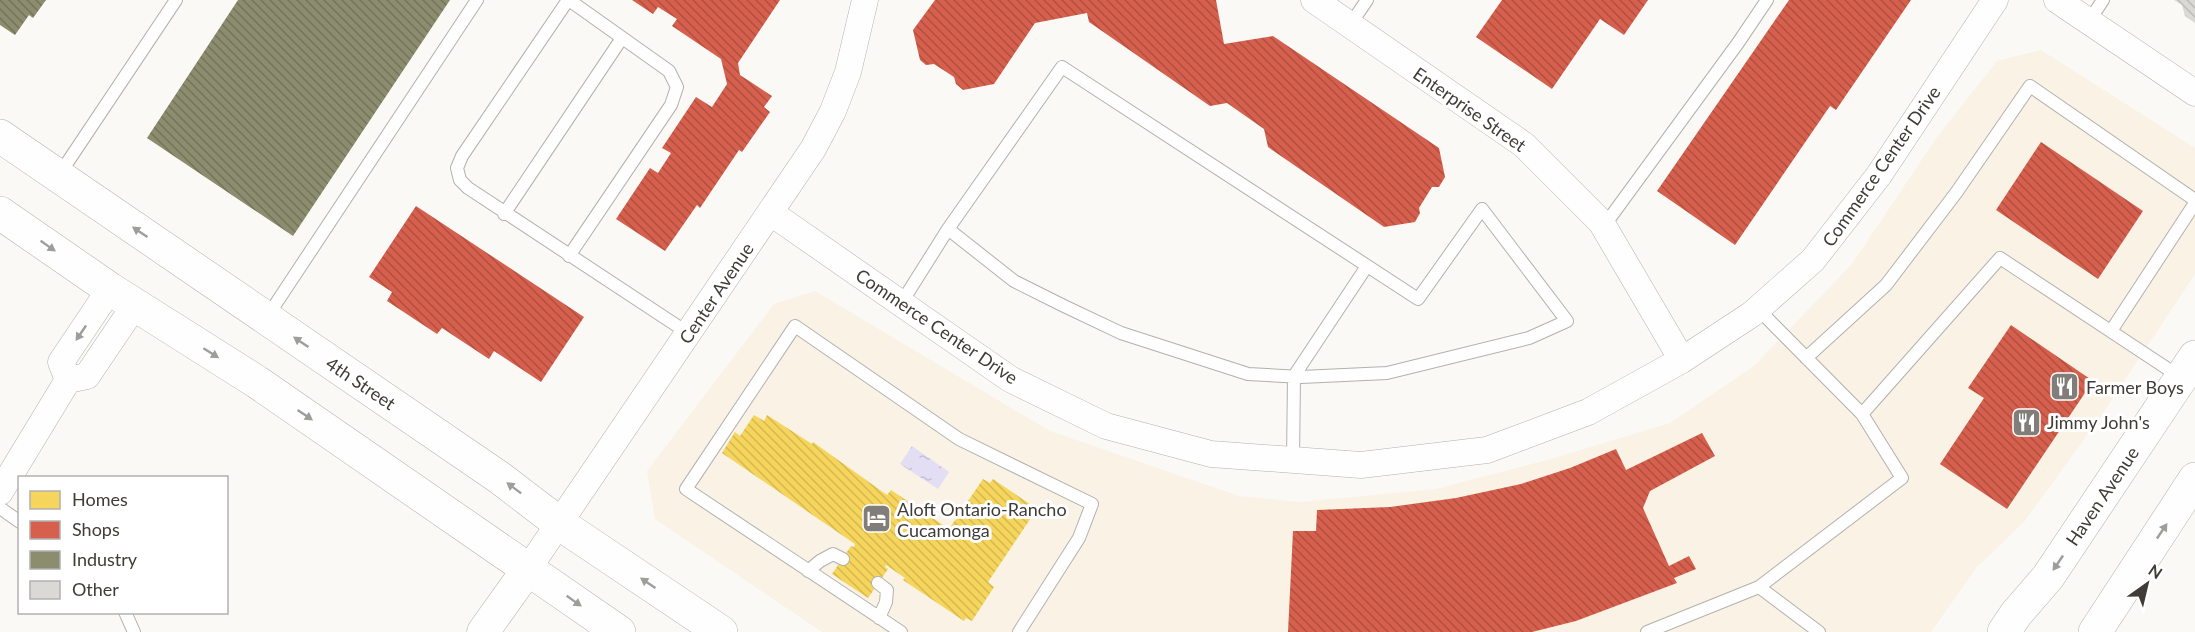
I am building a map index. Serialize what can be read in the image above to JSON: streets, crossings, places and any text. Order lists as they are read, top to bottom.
{
  "streets": {
    "main road": ["4th Street", "Haven Avenue"],
    "street": ["Enterprise Street", "Commerce Center Drive", "Center Avenue"]
  },
  "crossings": [
    ["Enterprise Street", "Commerce Center Drive"],
    ["Commerce Center Drive", "Center Avenue"],
    ["Center Avenue", "4th Street"]
  ],
  "places": {
    "restaurant": ["Farmer Boys", "Jimmy John's"],
    "hotel": ["Aloft Ontario-Rancho Cucamonga"]
  },
  "legend": [
    "Homes",
    "Shops",
    "Industry",
    "Other"
  ],
  "north": "top right"
}
